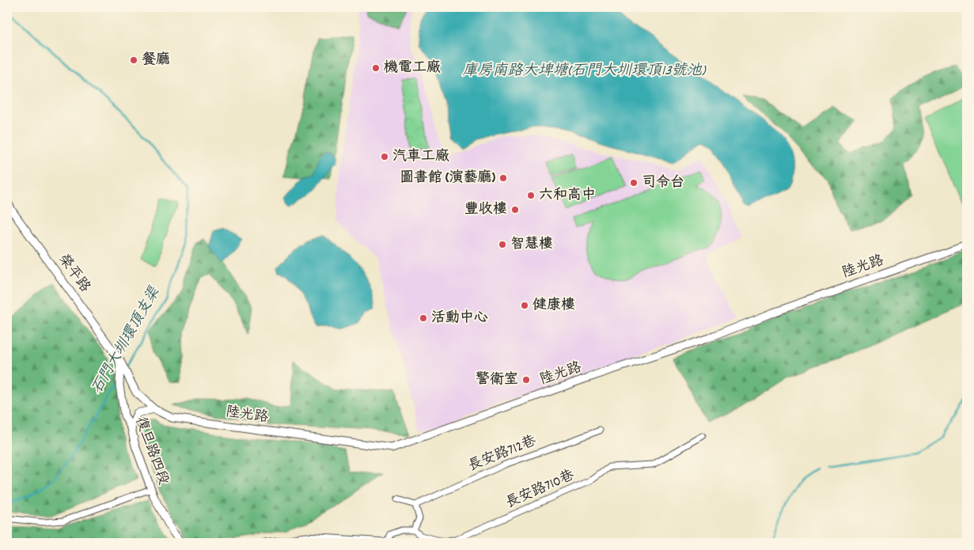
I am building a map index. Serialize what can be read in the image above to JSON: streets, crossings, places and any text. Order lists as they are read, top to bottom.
{
  "streets": {
    "street": [
      "陸光路",
      "榮平路",
      "復旦路四段",
      "長安路712巷",
      "長安路710巷"
    ]
  },
  "crossings": [
    ["陸光路", "榮平路"],
    ["榮平路", "復旦路四段"]
  ],
  "water": ["庫房南路大埤塘(石門大圳環頂13號池)", "石門大圳環頂支渠"],
  "places": [
    "餐廳",
    "機電工廠",
    "汽車工廠",
    "圖書館 (演藝廳)",
    "司令台",
    "六和高中",
    "豐收樓",
    "智慧樓",
    "健康樓",
    "活動中心",
    "警衛室"
  ]
}
